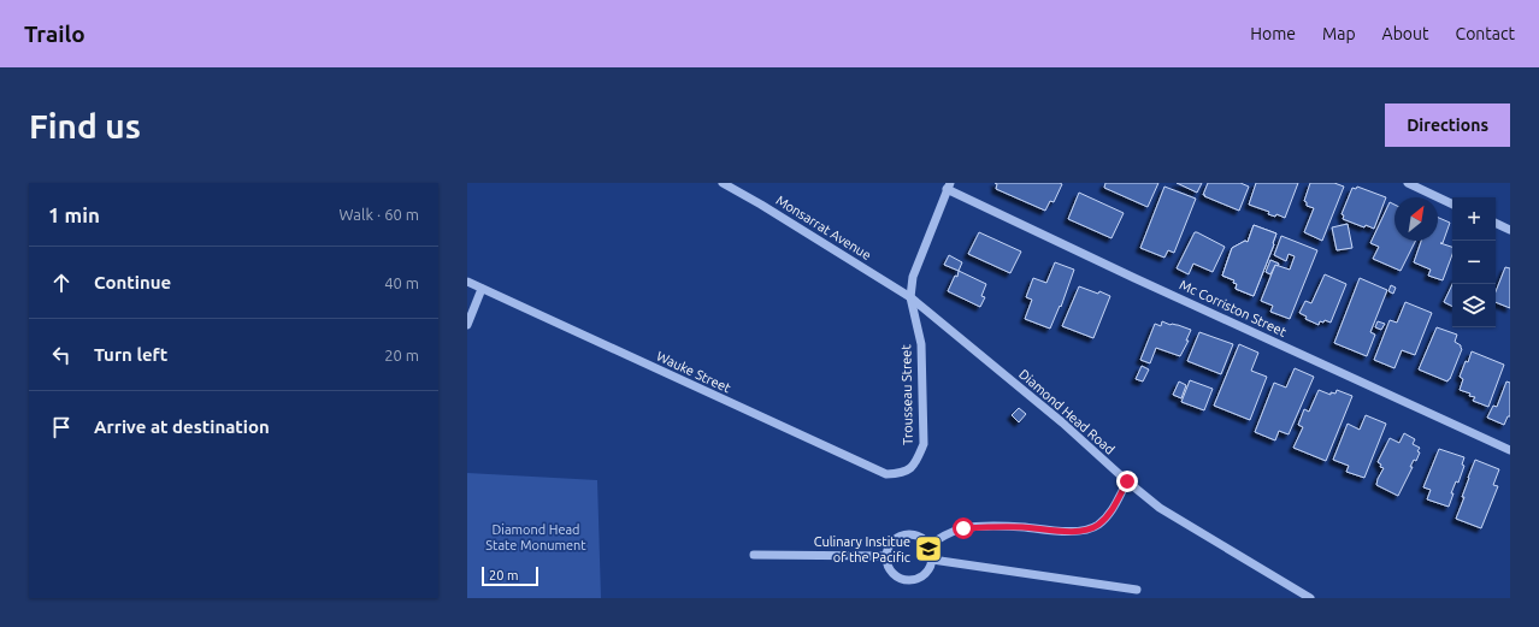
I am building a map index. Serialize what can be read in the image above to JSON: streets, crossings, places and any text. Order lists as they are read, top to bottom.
{
  "streets": {
    "street": [
      "Monsarrat Avenue",
      "Mc Corriston Street",
      "Wauke Street",
      "Trousseau Street",
      "Diamond Head Road"
    ]
  },
  "crossings": [
    ["Monsarrat Avenue", "Trousseau Street"],
    ["Monsarrat Avenue", "Diamond Head Road"],
    ["Mc Corriston Street", "Trousseau Street"],
    ["Wauke Street", "Trousseau Street"],
    ["Trousseau Street", "Diamond Head Road"]
  ],
  "parks": ["Diamond Head State Monument"],
  "places": {
    "school or university": ["Culinary Institue of the Pacific"]
  },
  "scale_bar": "20 m",
  "north": "top right",
  "page": {
    "header": "Trailo",
    "nav": [
      "Home",
      "Map",
      "About",
      "Contact"
    ],
    "buttons": "Directions",
    "title": "Find us",
    "heading": ["1 min", "Walk · 60 m"],
    "map_buttons": ["+", "−"],
    "list": [
      ["Continue", "40 m"],
      ["Turn left", "20 m"],
      "Arrive at destination"
    ],
    "scale": "20 m"
  }
}
